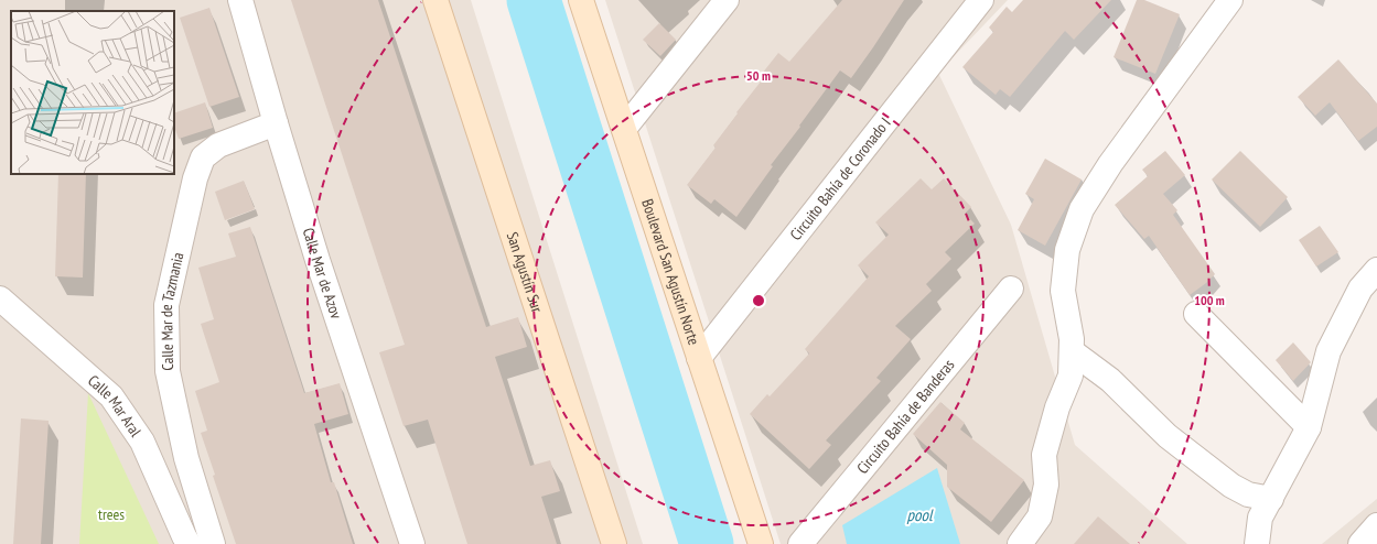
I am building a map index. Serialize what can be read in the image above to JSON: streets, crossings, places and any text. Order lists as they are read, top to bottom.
{
  "streets": {
    "main road": ["San Agustín Sur", "Boulevard San Agustín Norte"],
    "street": [
      "Circuito Bahía de Coronado I",
      "Calle Mar de Azov",
      "Calle Mar de Tazmania",
      "Calle Mar Aral",
      "Circuito Bahía de Banderas"
    ]
  },
  "crossings": [
    ["Circuito Bahía de Coronado I", "Boulevard San Agustín Norte"],
    ["Calle Mar de Azov", "Calle Mar de Tazmania"]
  ],
  "water": ["pool"],
  "parks": ["trees"],
  "rings": ["50 m", "100 m"]
}
